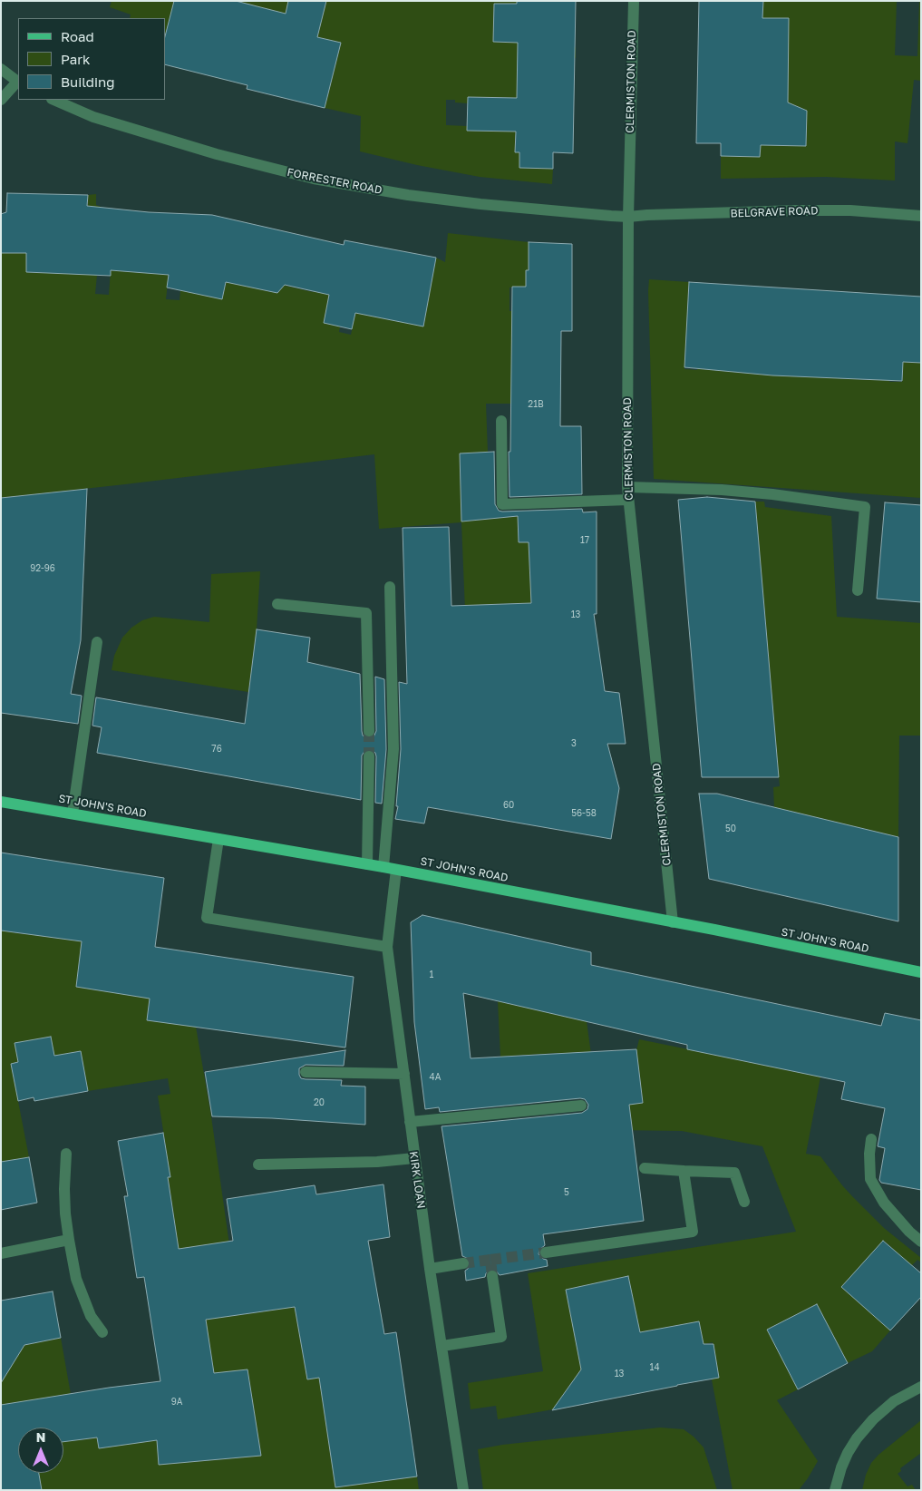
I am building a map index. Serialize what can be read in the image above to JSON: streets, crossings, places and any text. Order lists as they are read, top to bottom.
{
  "streets": {
    "main road": ["ST JOHN'S ROAD"],
    "street": [
      "CLERMISTON ROAD",
      "FORRESTER ROAD",
      "BELGRAVE ROAD",
      "KIRK LOAN"
    ]
  },
  "crossings": [
    ["CLERMISTON ROAD", "FORRESTER ROAD"],
    ["CLERMISTON ROAD", "BELGRAVE ROAD"],
    ["CLERMISTON ROAD", "ST JOHN'S ROAD"],
    ["FORRESTER ROAD", "BELGRAVE ROAD"],
    ["ST JOHN'S ROAD", "KIRK LOAN"]
  ],
  "house_numbers": [
    "21B",
    "17",
    "92-96",
    "13",
    "3",
    "76",
    "60",
    "56-58",
    "50",
    "1",
    "4A",
    "20",
    "5",
    "14",
    "13",
    "9A"
  ],
  "legend": ["Road", "Park", "Building"],
  "north": "top"
}
